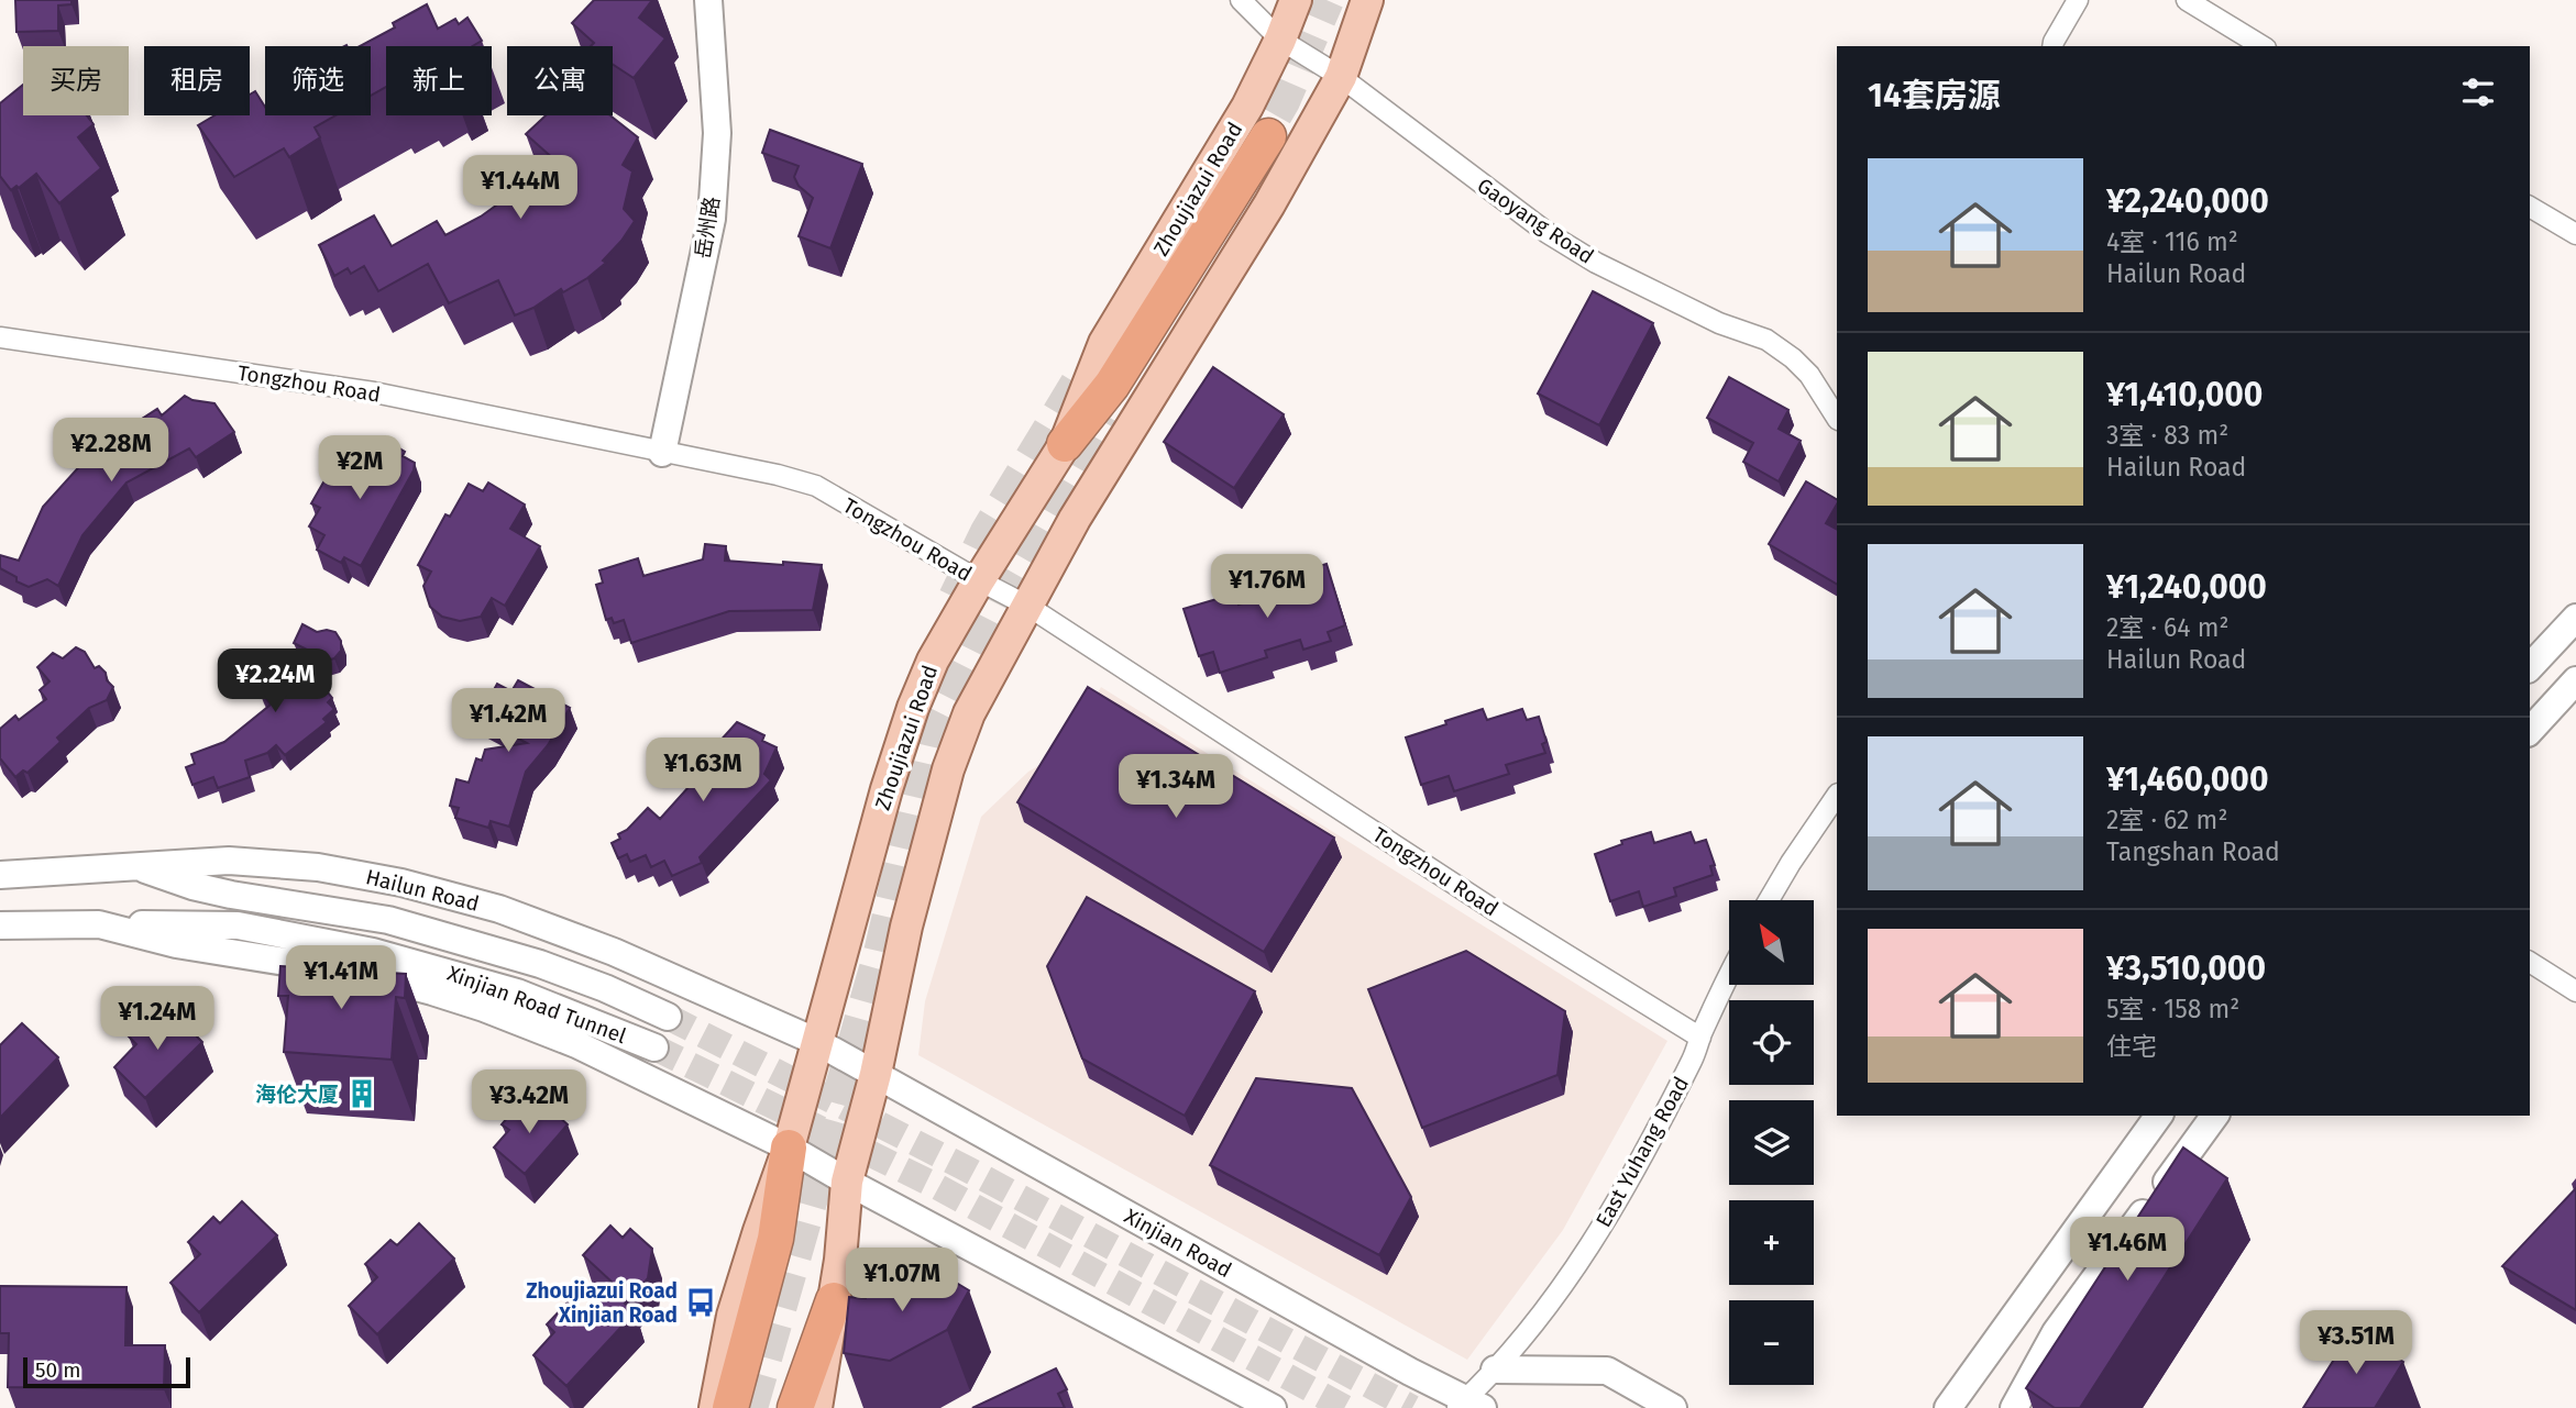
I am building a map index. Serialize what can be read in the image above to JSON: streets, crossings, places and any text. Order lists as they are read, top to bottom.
{
  "streets": {
    "main road": [
      "Zhoujiazui Road",
      "岳州路",
      "Hailun Road",
      "Xinjian Road Tunnel",
      "Xinjian Road"
    ],
    "street": ["Gaoyang Road", "Tongzhou Road", "East Yuhang Road"]
  },
  "crossings": [
    ["Zhoujiazui Road", "Gaoyang Road"],
    ["Zhoujiazui Road", "Tongzhou Road"],
    ["Zhoujiazui Road", "Hailun Road"],
    ["岳州路", "Tongzhou Road"],
    ["Tongzhou Road", "East Yuhang Road"],
    ["Hailun Road", "Xinjian Road Tunnel"],
    ["Hailun Road", "Xinjian Road"],
    ["East Yuhang Road", "Xinjian Road"]
  ],
  "places": {
    "building": ["海伦大厦"],
    "bus stop": ["Zhoujiazui Road Xinjian Road"]
  },
  "scale_bar": "50 m",
  "north": "top left",
  "page": {
    "chip": [
      "买房",
      "租房",
      "筛选",
      "新上",
      "公寓"
    ],
    "heading": "14套房源",
    "list": [
      {
        "name": "¥2,240,000",
        "note": "4室 · 116 m² · Hailun Road"
      },
      {
        "name": "¥1,410,000",
        "note": "3室 · 83 m² · Hailun Road"
      },
      {
        "name": "¥1,240,000",
        "note": "2室 · 64 m² · Hailun Road"
      },
      {
        "name": "¥1,460,000",
        "note": "2室 · 62 m² · Tangshan Road"
      },
      {
        "name": "¥3,510,000",
        "note": "5室 · 158 m² · 住宅"
      }
    ],
    "price": [
      "¥1.44M",
      "¥2.28M",
      "¥2M",
      "¥1.76M",
      "¥2.24M",
      "¥1.42M",
      "¥1.63M",
      "¥1.34M",
      "¥1.41M",
      "¥1.24M",
      "¥3.42M",
      "¥1.46M",
      "¥1.07M",
      "¥3.51M"
    ],
    "map_buttons": ["+", "−"],
    "scale": "50 m"
  }
}
